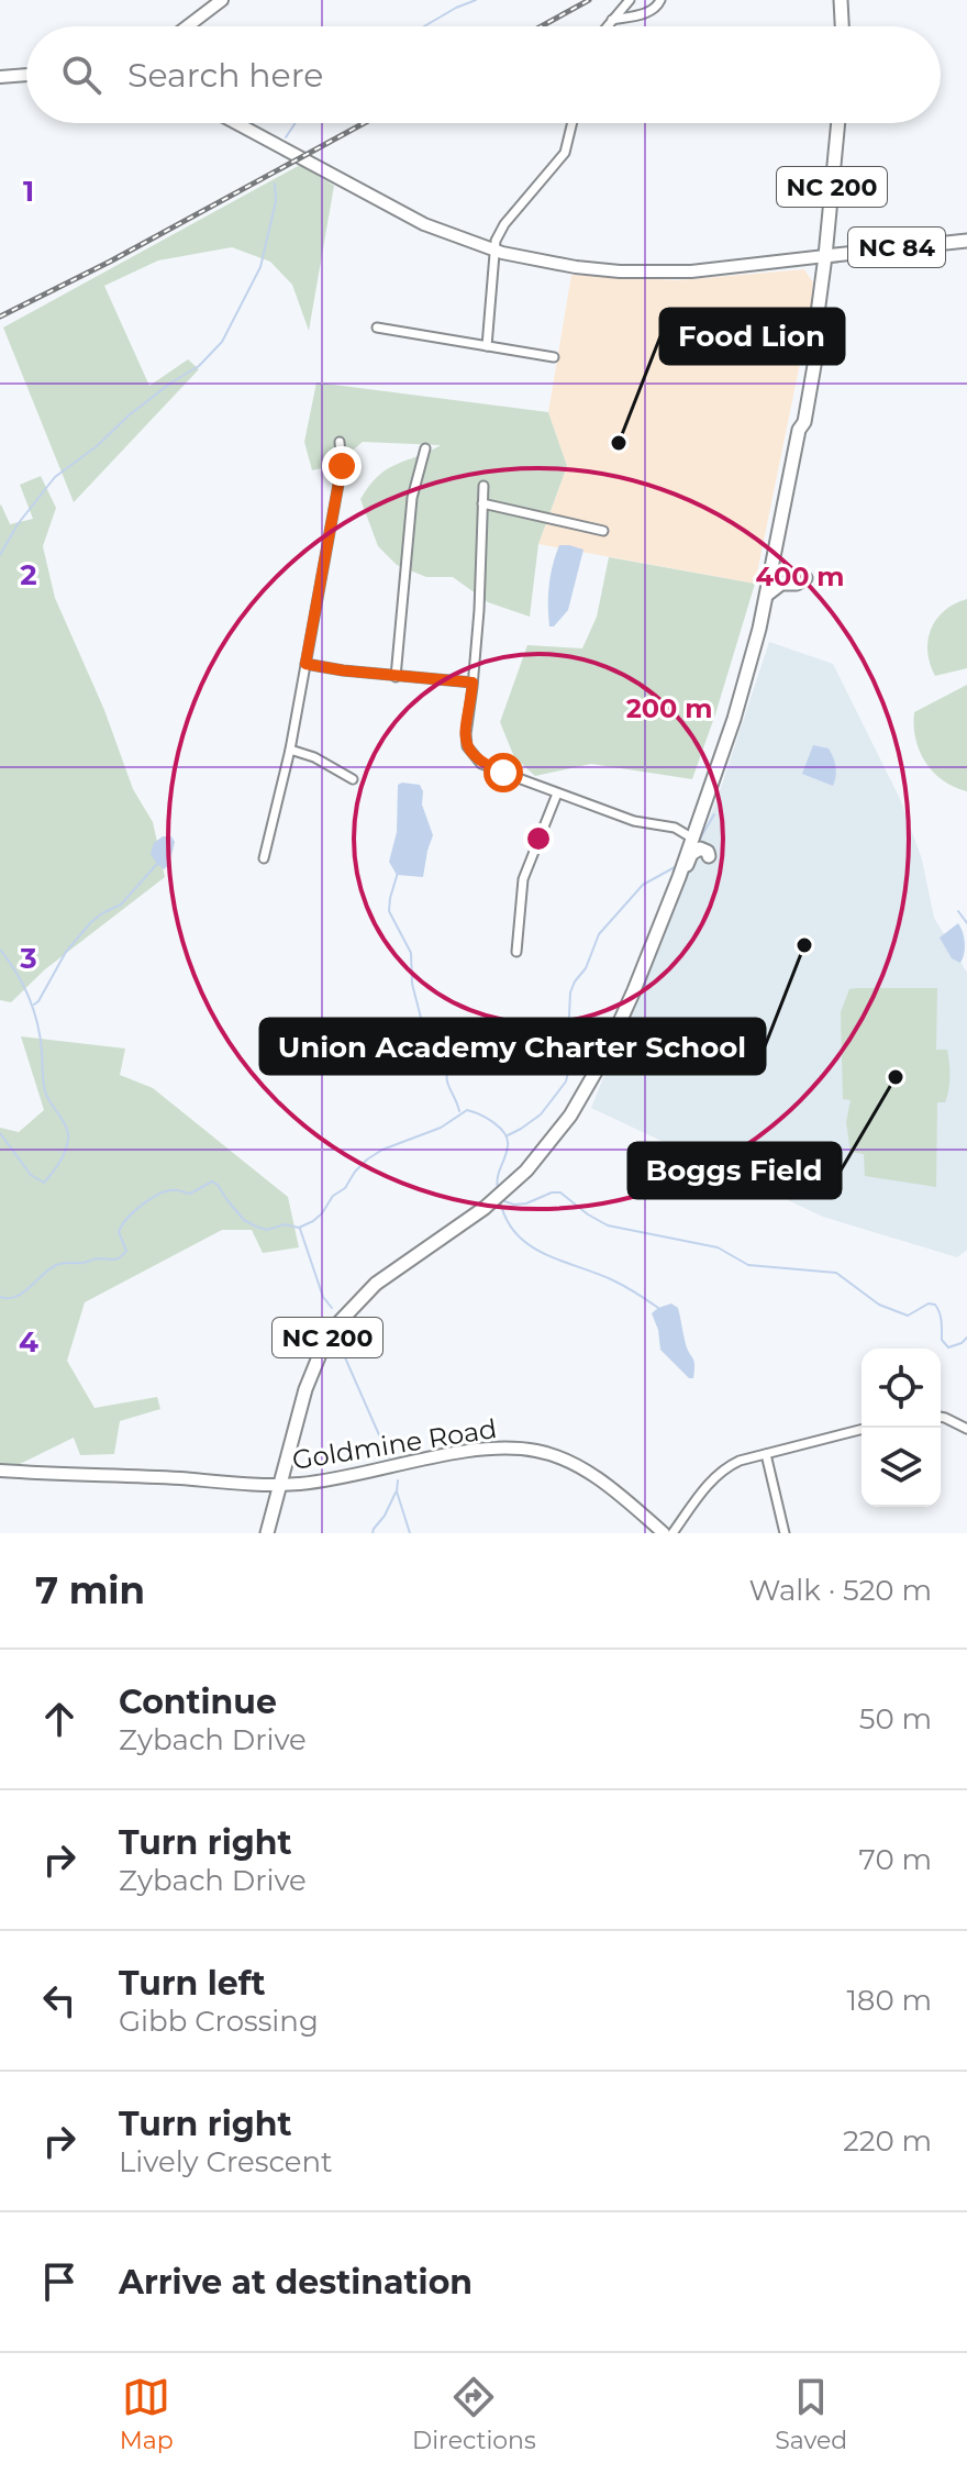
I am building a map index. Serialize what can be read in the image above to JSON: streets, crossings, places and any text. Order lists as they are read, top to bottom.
{
  "streets": {
    "main road": ["NC 200", "NC 84", "Goldmine Road"]
  },
  "crossings": [
    ["NC 200", "NC 84"],
    ["NC 200", "Goldmine Road"]
  ],
  "places": ["Food Lion", "Union Academy Charter School", "Boggs Field"],
  "page": {
    "search": "Search here",
    "heading": ["7 min", "Walk · 520 m"],
    "list": [
      ["Continue", "Zybach Drive", "50 m"],
      ["Turn right", "Zybach Drive", "70 m"],
      ["Turn left", "Gibb Crossing", "180 m"],
      ["Turn right", "Lively Crescent", "220 m"],
      "Arrive at destination"
    ],
    "nav": ["Map", "Directions", "Saved"]
  },
  "grid": {
    "rows": [
      "1",
      "2",
      "3",
      "4"
    ]
  },
  "rings": ["400 m", "200 m"]
}
